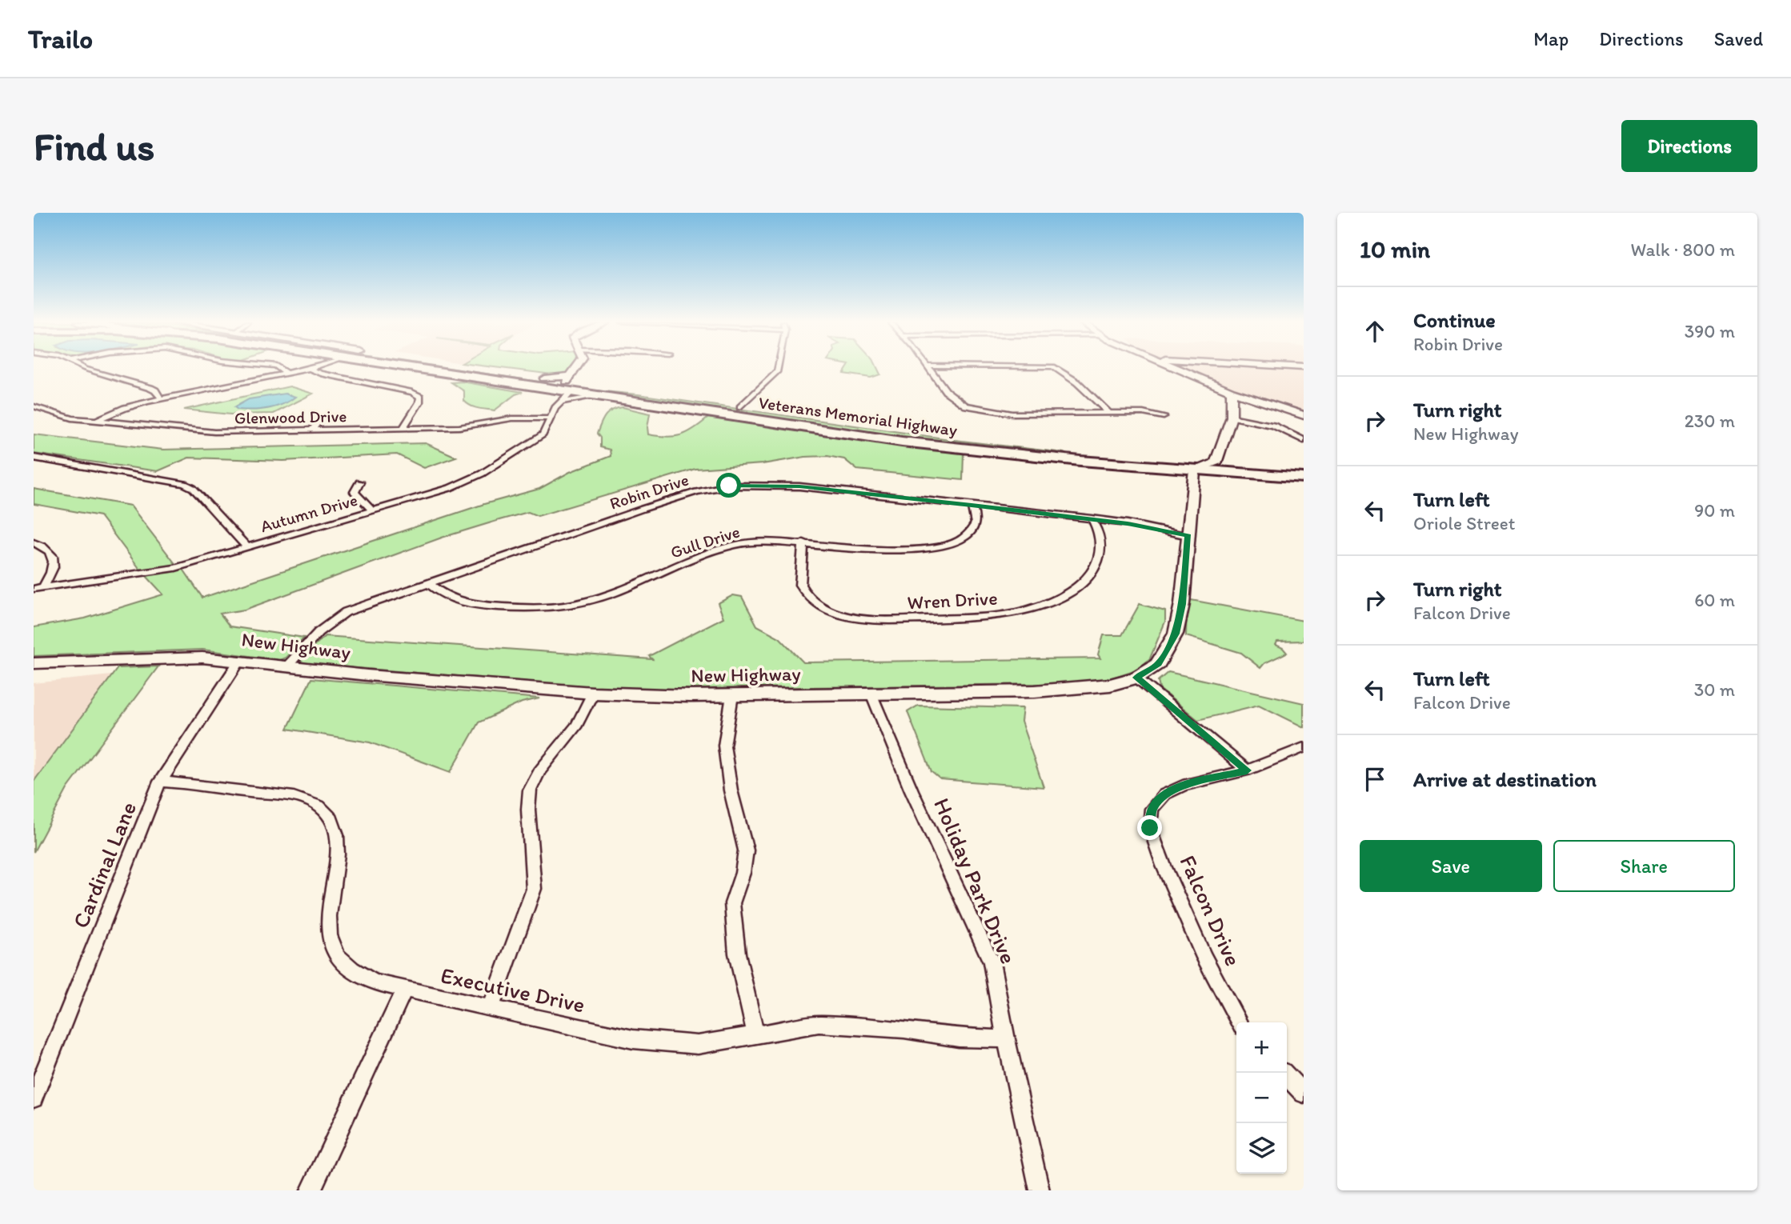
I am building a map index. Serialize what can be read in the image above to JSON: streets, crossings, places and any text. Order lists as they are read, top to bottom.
{
  "streets": {
    "highway": ["Veterans Memorial Highway"],
    "street": [
      "Glenwood Drive",
      "Robin Drive",
      "Autumn Drive",
      "Gull Drive",
      "Wren Drive",
      "New Highway",
      "Cardinal Lane",
      "Holiday Park Drive",
      "Falcon Drive",
      "Executive Drive"
    ]
  },
  "crossings": [
    ["Veterans Memorial Highway", "Autumn Drive"],
    ["Veterans Memorial Highway", "New Highway"],
    ["Glenwood Drive", "Autumn Drive"],
    ["Robin Drive", "Gull Drive"],
    ["Robin Drive", "Wren Drive"],
    ["Robin Drive", "New Highway"],
    ["Gull Drive", "Wren Drive"],
    ["New Highway", "Cardinal Lane"],
    ["New Highway", "Holiday Park Drive"],
    ["Cardinal Lane", "Executive Drive"],
    ["Holiday Park Drive", "Executive Drive"]
  ],
  "page": {
    "header": "Trailo",
    "nav": ["Map", "Directions", "Saved"],
    "buttons": [
      "Directions",
      ["Save", "Share"]
    ],
    "title": "Find us",
    "heading": ["10 min", "Walk · 800 m"],
    "list": [
      ["Continue", "Robin Drive", "390 m"],
      ["Turn right", "New Highway", "230 m"],
      ["Turn left", "Oriole Street", "90 m"],
      ["Turn right", "Falcon Drive", "60 m"],
      ["Turn left", "Falcon Drive", "30 m"],
      "Arrive at destination"
    ],
    "map_buttons": ["+", "−"]
  }
}
